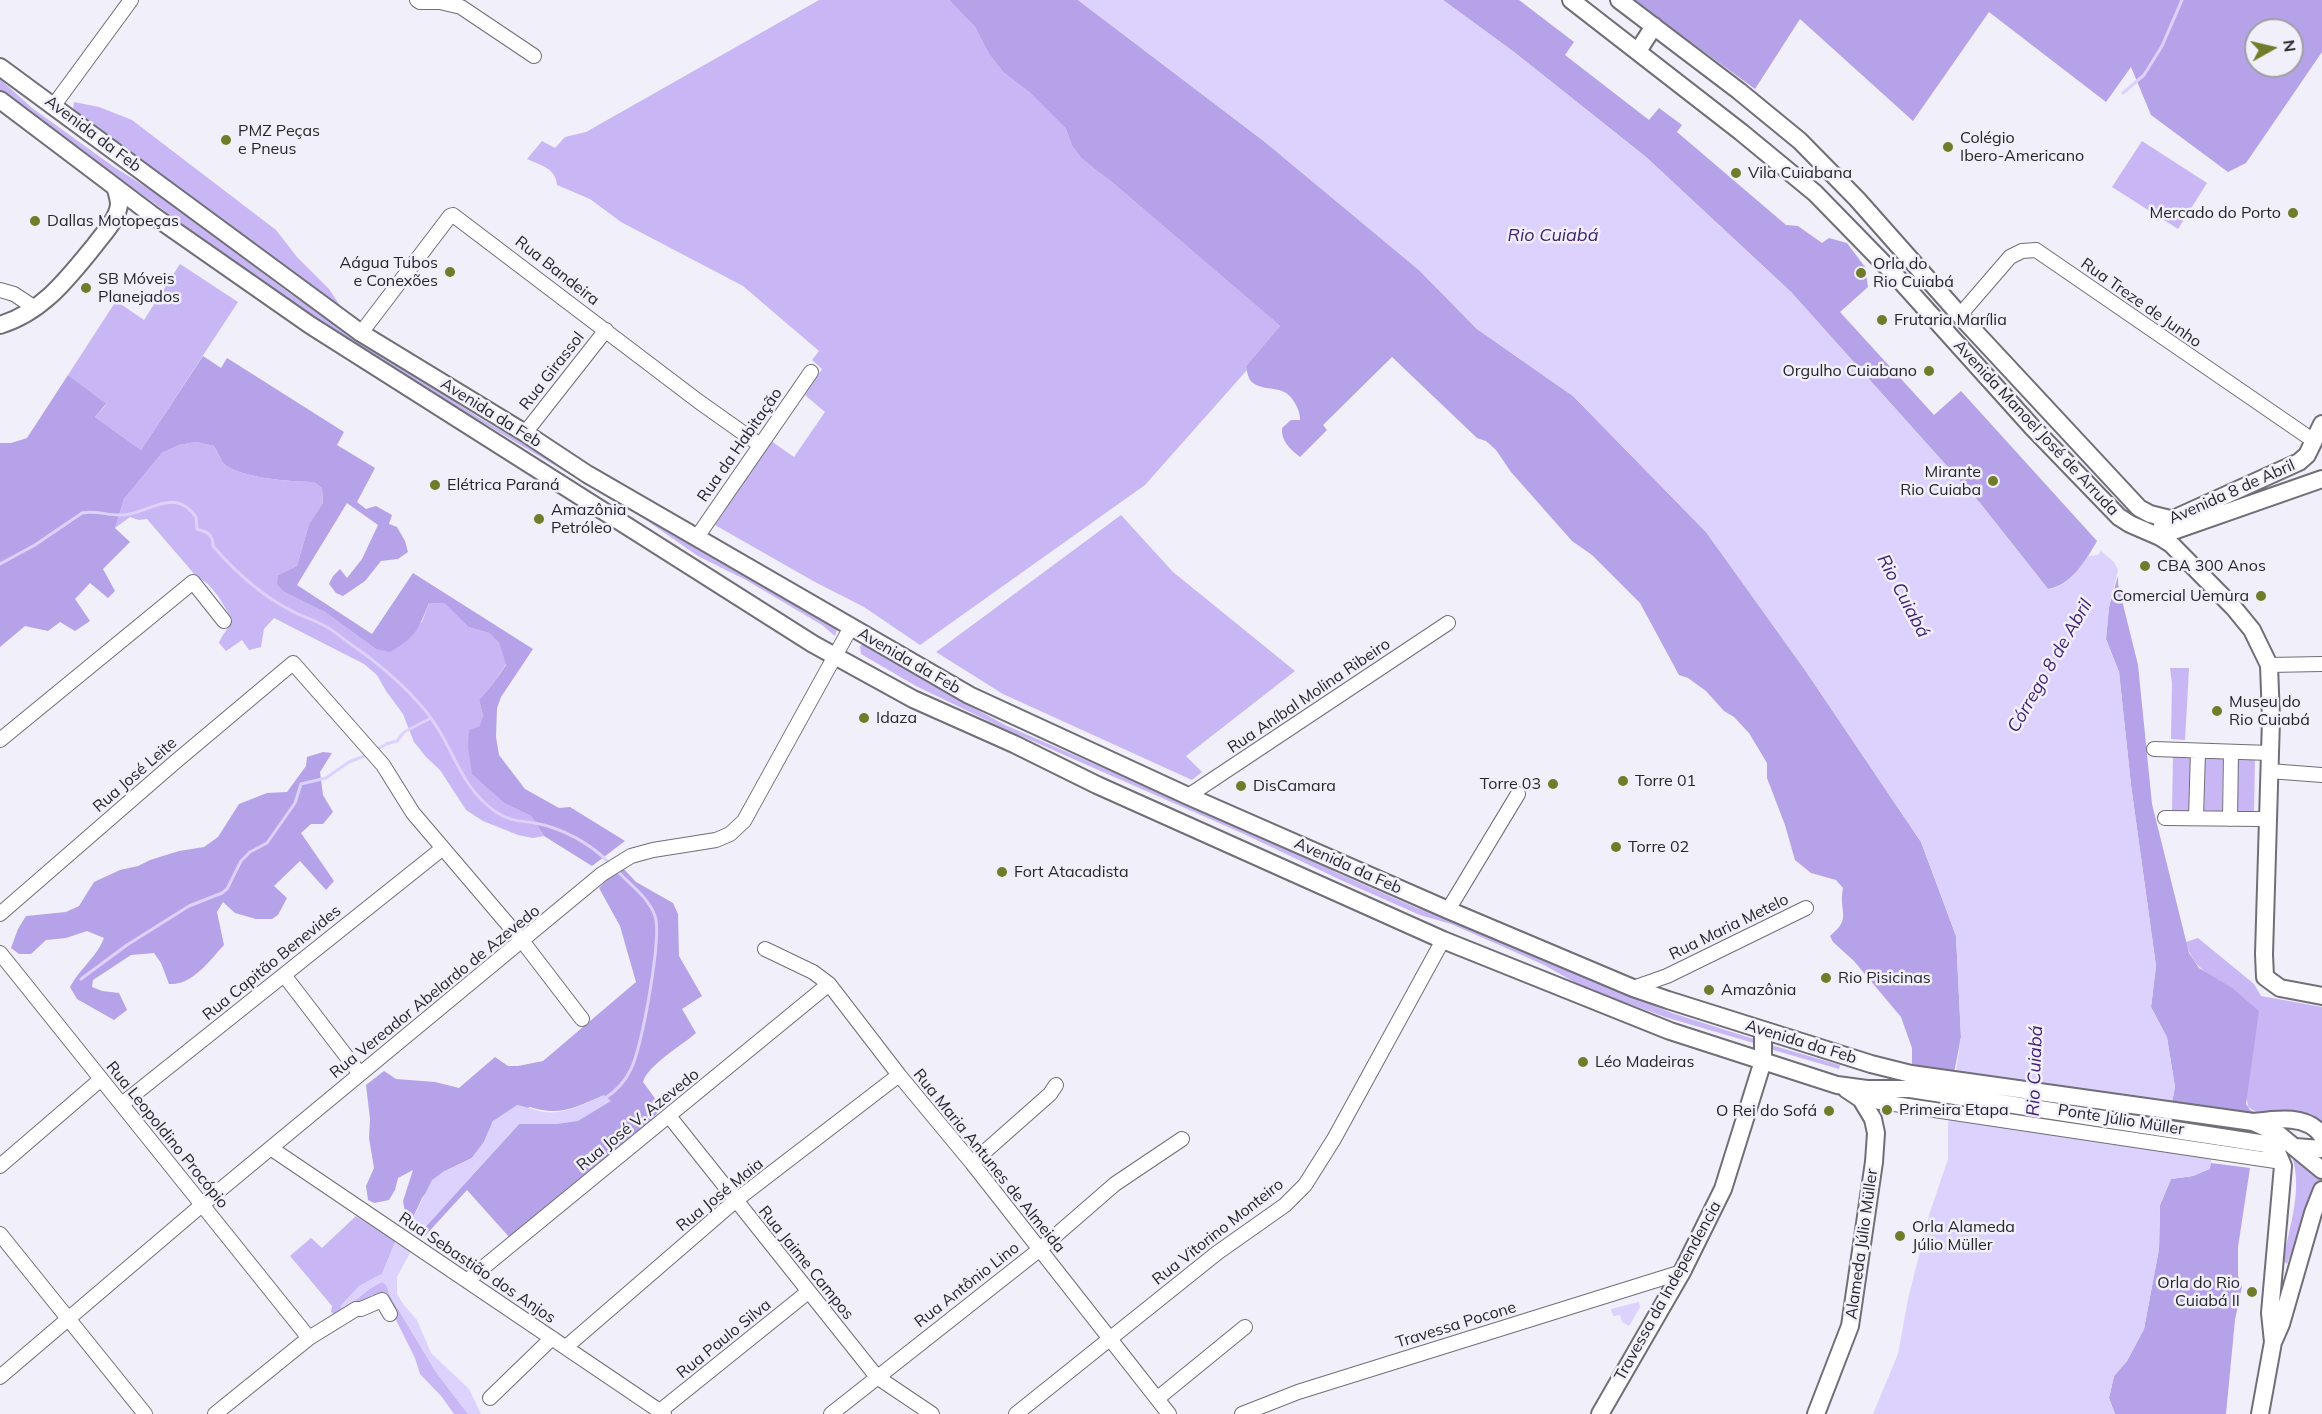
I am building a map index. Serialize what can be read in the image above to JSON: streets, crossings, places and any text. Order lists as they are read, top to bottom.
{
  "streets": {
    "main road": [
      "Avenida da Feb",
      "Avenida Manoel José de Arruda",
      "Avenida 8 de Abril",
      "Ponte Júlio Müller",
      "Alameda Júlio Müller",
      "Travessa da Independencia"
    ],
    "street": [
      "Rua Bandeira",
      "Rua Treze de Junho",
      "Rua Girassol",
      "Rua da Habitação",
      "Rua Aníbal Molina Ribeiro",
      "Rua José Leite",
      "Rua Maria Metelo",
      "Rua Capitão Benevides",
      "Rua Vereador Abelardo de Azevedo",
      "Rua José V. Azevedo",
      "Rua Leopoldino Procópio",
      "Rua Maria Antunes de Almeida",
      "Rua José Maia",
      "Rua Vitorino Monteiro",
      "Rua Jaime Campos",
      "Rua Sebastião dos Anjos",
      "Rua Antônio Lino",
      "Travessa Pocone",
      "Rua Paulo Silva"
    ]
  },
  "crossings": [
    ["Avenida da Feb", "Rua Bandeira"],
    ["Avenida da Feb", "Rua Girassol"],
    ["Avenida da Feb", "Rua da Habitação"],
    ["Avenida da Feb", "Rua Aníbal Molina Ribeiro"],
    ["Avenida da Feb", "Rua Maria Metelo"],
    ["Avenida da Feb", "Rua Vereador Abelardo de Azevedo"],
    ["Avenida da Feb", "Ponte Júlio Müller"],
    ["Avenida da Feb", "Rua Vitorino Monteiro"],
    ["Avenida da Feb", "Travessa da Independencia"],
    ["Rua Bandeira", "Rua Girassol"],
    ["Rua Bandeira", "Rua da Habitação"],
    ["Rua Treze de Junho", "Avenida Manoel José de Arruda"],
    ["Rua Treze de Junho", "Avenida 8 de Abril"],
    ["Avenida Manoel José de Arruda", "Avenida 8 de Abril"],
    ["Rua José Leite", "Rua Capitão Benevides"],
    ["Rua Capitão Benevides", "Rua Leopoldino Procópio"],
    ["Rua Vereador Abelardo de Azevedo", "Rua Leopoldino Procópio"],
    ["Rua Vereador Abelardo de Azevedo", "Rua Sebastião dos Anjos"],
    ["Rua José V. Azevedo", "Rua Maria Antunes de Almeida"],
    ["Rua José V. Azevedo", "Rua Jaime Campos"],
    ["Rua José V. Azevedo", "Rua Sebastião dos Anjos"],
    ["Rua Maria Antunes de Almeida", "Rua José Maia"],
    ["Rua Maria Antunes de Almeida", "Rua Vitorino Monteiro"],
    ["Rua Maria Antunes de Almeida", "Rua Antônio Lino"],
    ["Rua José Maia", "Rua Jaime Campos"],
    ["Rua José Maia", "Rua Sebastião dos Anjos"],
    ["Rua Jaime Campos", "Rua Antônio Lino"],
    ["Rua Jaime Campos", "Rua Paulo Silva"],
    ["Rua Sebastião dos Anjos", "Rua Paulo Silva"],
    ["Travessa da Independencia", "Travessa Pocone"]
  ],
  "water": ["Rio Cuiabá", "Córrego 8 de Abril"],
  "places": [
    "PMZ Peças e Pneus",
    "Colégio Ibero-Americano",
    "Vila Cuiabana",
    "Mercado do Porto",
    "Dallas Motopeças",
    "Aágua Tubos e Conexões",
    "Orla do Rio Cuiabá",
    "SB Móveis Planejados",
    "Frutaria Marília",
    "Orgulho Cuiabano",
    "Mirante Rio Cuiaba",
    "Elétrica Paraná",
    "Amazônia Petróleo",
    "CBA 300 Anos",
    "Comercial Uemura",
    "Museu do Rio Cuiabá",
    "Idaza",
    "Torre 01",
    "Torre 03",
    "DisCamara",
    "Torre 02",
    "Fort Atacadista",
    "Rio Pisicinas",
    "Amazônia",
    "Léo Madeiras",
    "Primeira Etapa",
    "O Rei do Sofá",
    "Orla Alameda Júlio Müller",
    "Orla do Rio Cuiabá II"
  ],
  "north": "right"
}
